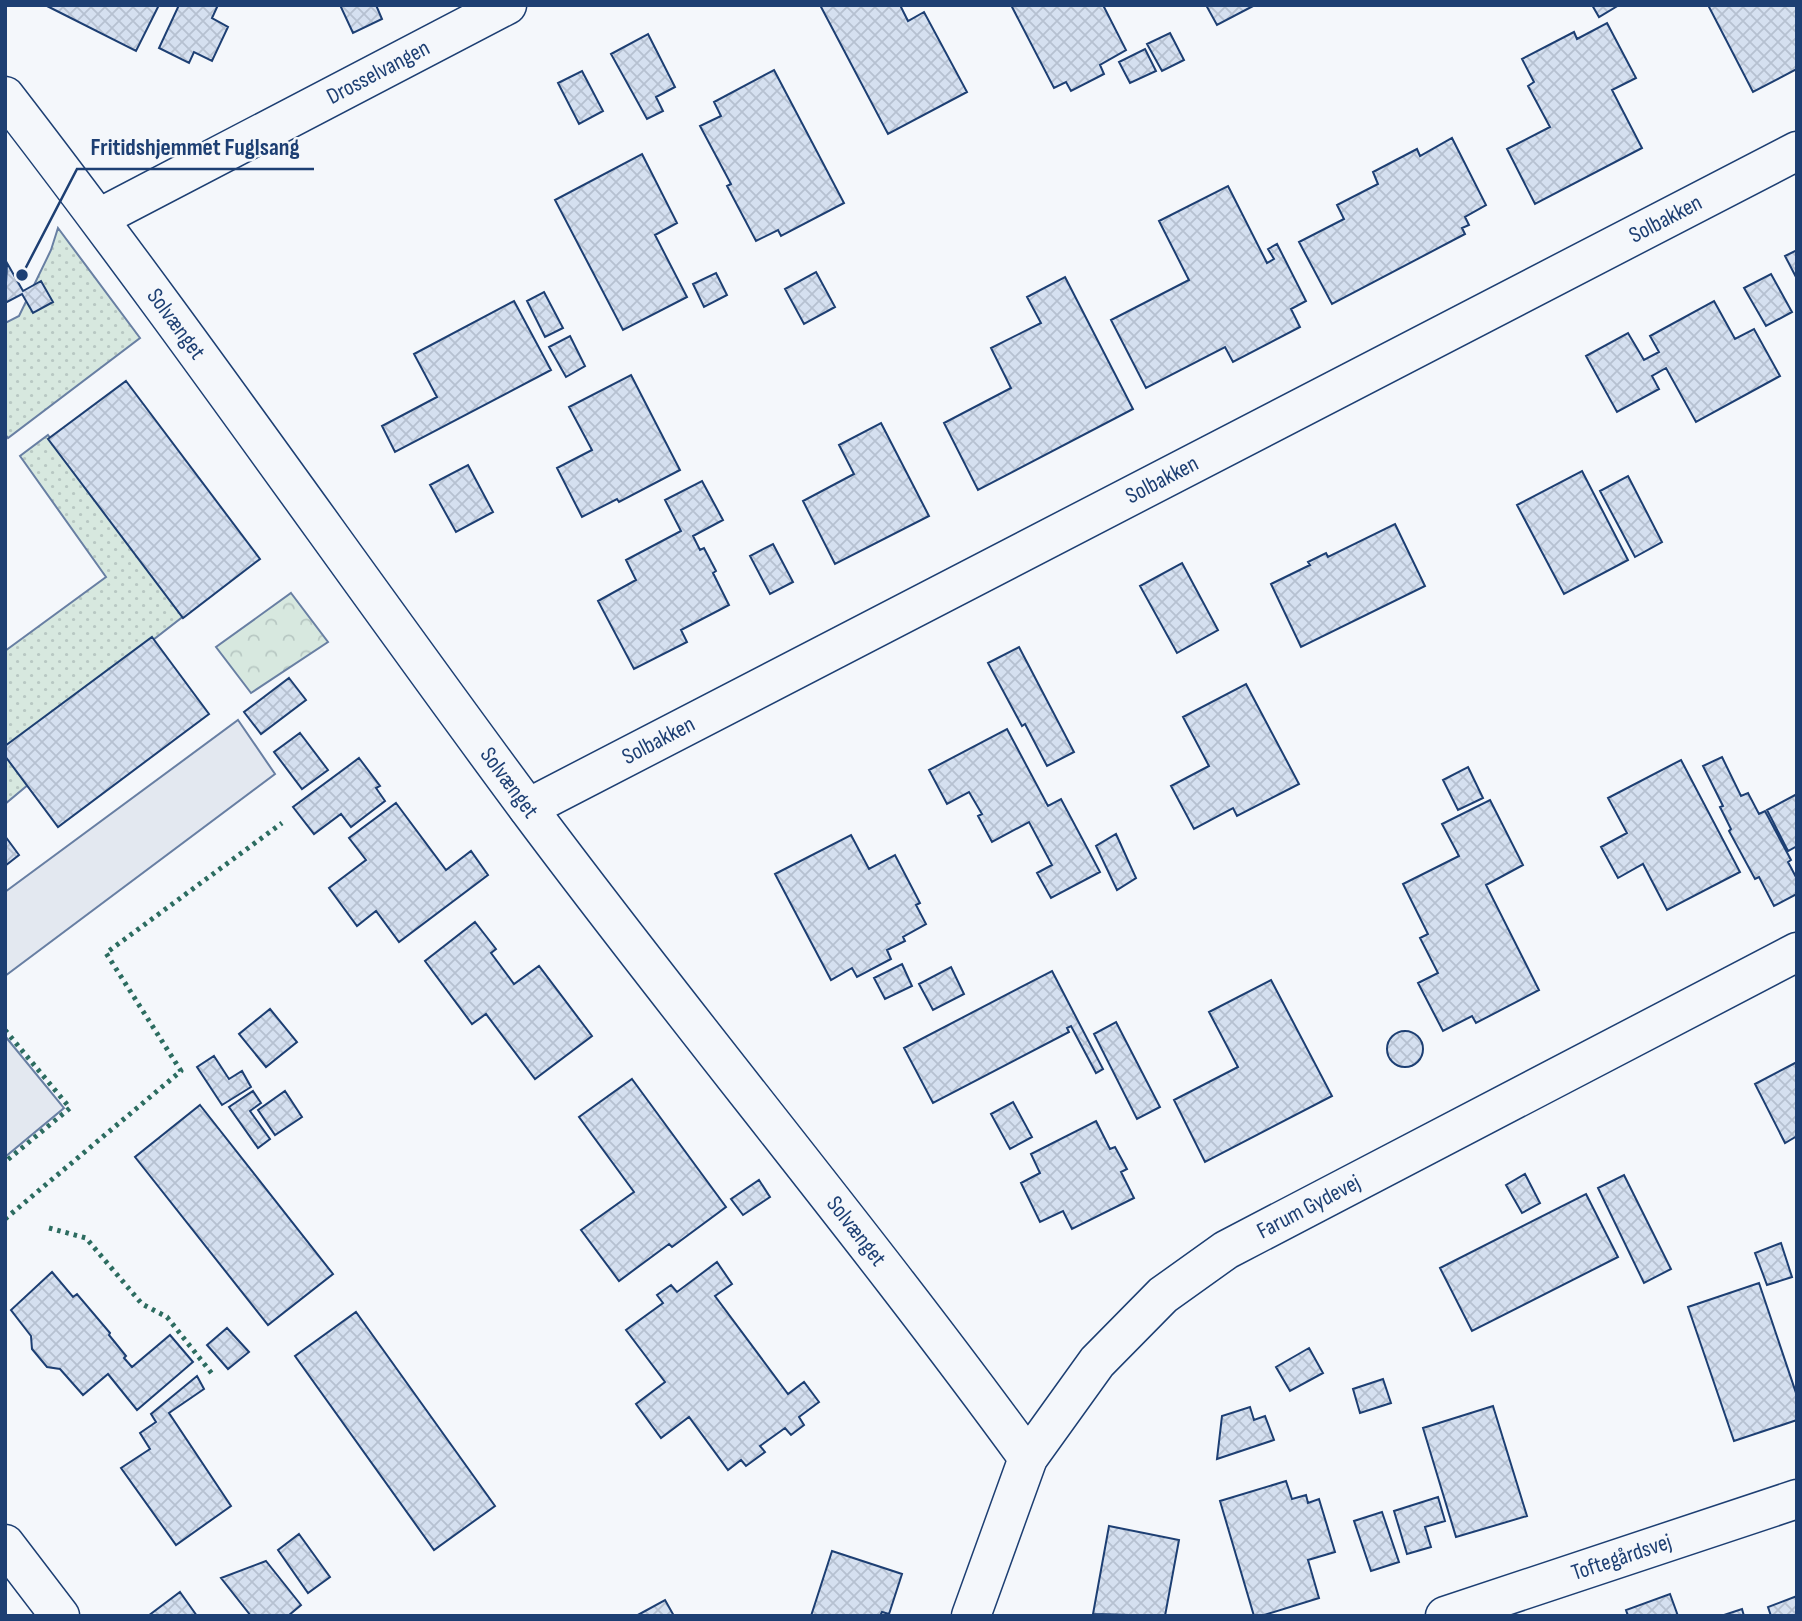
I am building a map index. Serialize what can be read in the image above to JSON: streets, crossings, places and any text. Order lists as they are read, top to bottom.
{
  "streets": {
    "street": [
      "Drosselvangen",
      "Solbakken",
      "Solvænget",
      "Farum Gydevej",
      "Toftegårdsvej"
    ]
  },
  "crossings": [
    ["Drosselvangen", "Solvænget"],
    ["Solbakken", "Solvænget"],
    ["Solvænget", "Farum Gydevej"]
  ],
  "places": ["Fritidshjemmet Fuglsang"]
}
